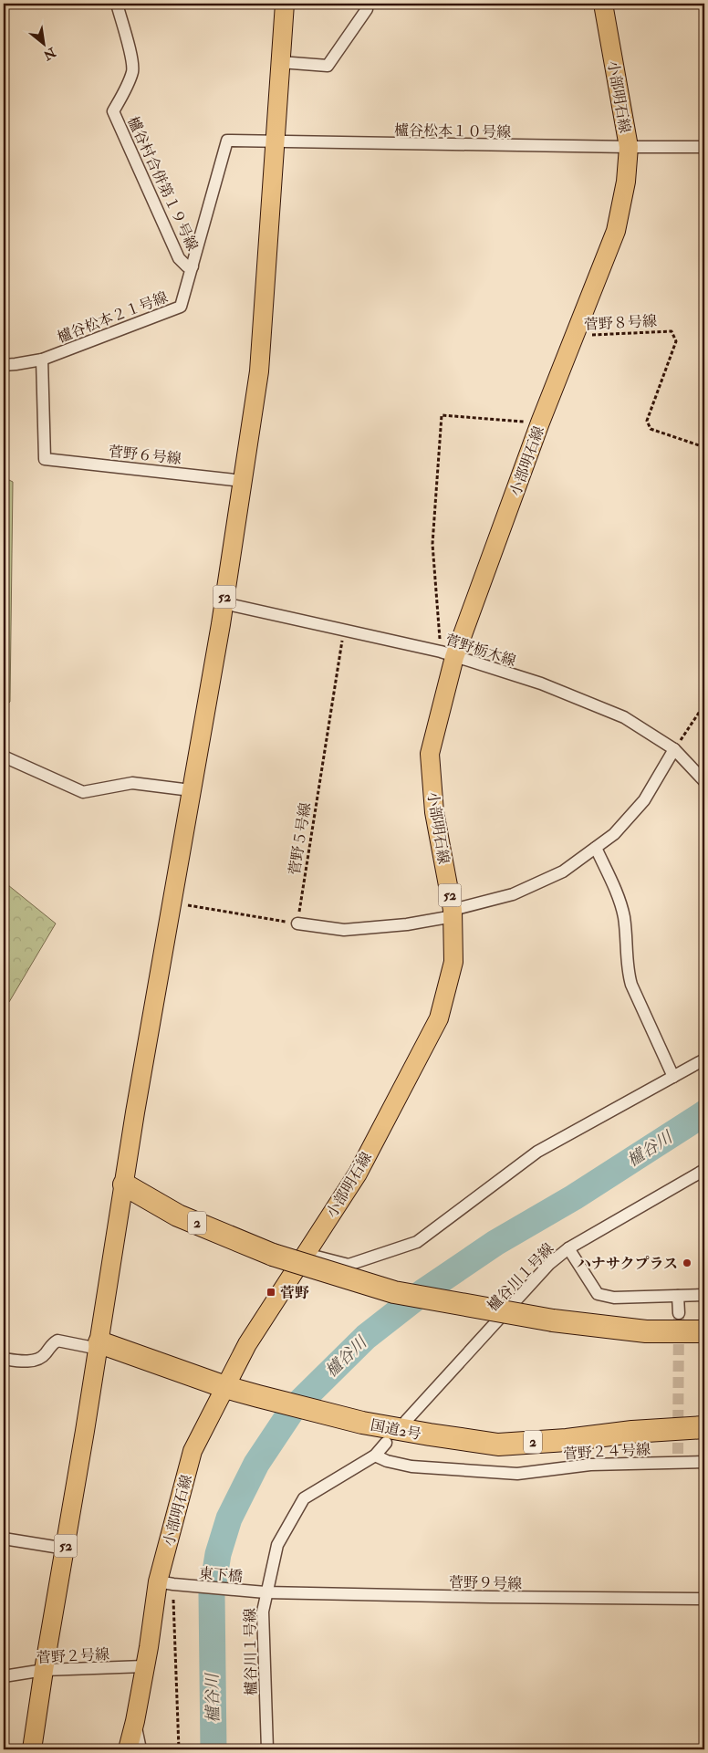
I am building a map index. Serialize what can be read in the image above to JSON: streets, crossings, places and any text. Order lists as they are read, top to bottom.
{
  "streets": {
    "highway": ["2", "国道2号"],
    "main road": ["小部明石線", "52"],
    "street": [
      "櫨谷松本１０号線",
      "櫨谷村合併第１９号線",
      "櫨谷松本２１号線",
      "菅野６号線",
      "菅野栃木線",
      "櫨谷川１号線",
      "菅野２４号線",
      "東下橋",
      "菅野９号線",
      "菅野２号線"
    ],
    "path": ["菅野８号線", "菅野５号線"]
  },
  "crossings": [
    ["小部明石線", "櫨谷松本１０号線"],
    ["小部明石線", "菅野８号線"],
    ["小部明石線", "菅野栃木線"],
    ["小部明石線", "国道2号"],
    ["小部明石線", "東下橋"],
    ["小部明石線", "菅野２号線"],
    ["櫨谷松本１０号線", "櫨谷松本２１号線"],
    ["櫨谷松本１０号線", "52"],
    ["櫨谷村合併第１９号線", "櫨谷松本２１号線"],
    ["櫨谷松本２１号線", "菅野６号線"],
    ["櫨谷松本２１号線", "52"],
    ["菅野６号線", "52"],
    ["52", "菅野栃木線"],
    ["52", "2"],
    ["52", "国道2号"],
    ["52", "菅野２号線"],
    ["菅野栃木線", "菅野５号線"],
    ["櫨谷川１号線", "菅野２４号線"],
    ["櫨谷川１号線", "東下橋"],
    ["櫨谷川１号線", "菅野９号線"],
    ["東下橋", "菅野９号線"]
  ],
  "water": ["櫨谷川"],
  "places": {
    "other": ["ハナサクプラス"],
    "transit": ["菅野"]
  },
  "north": "bottom right"
}
